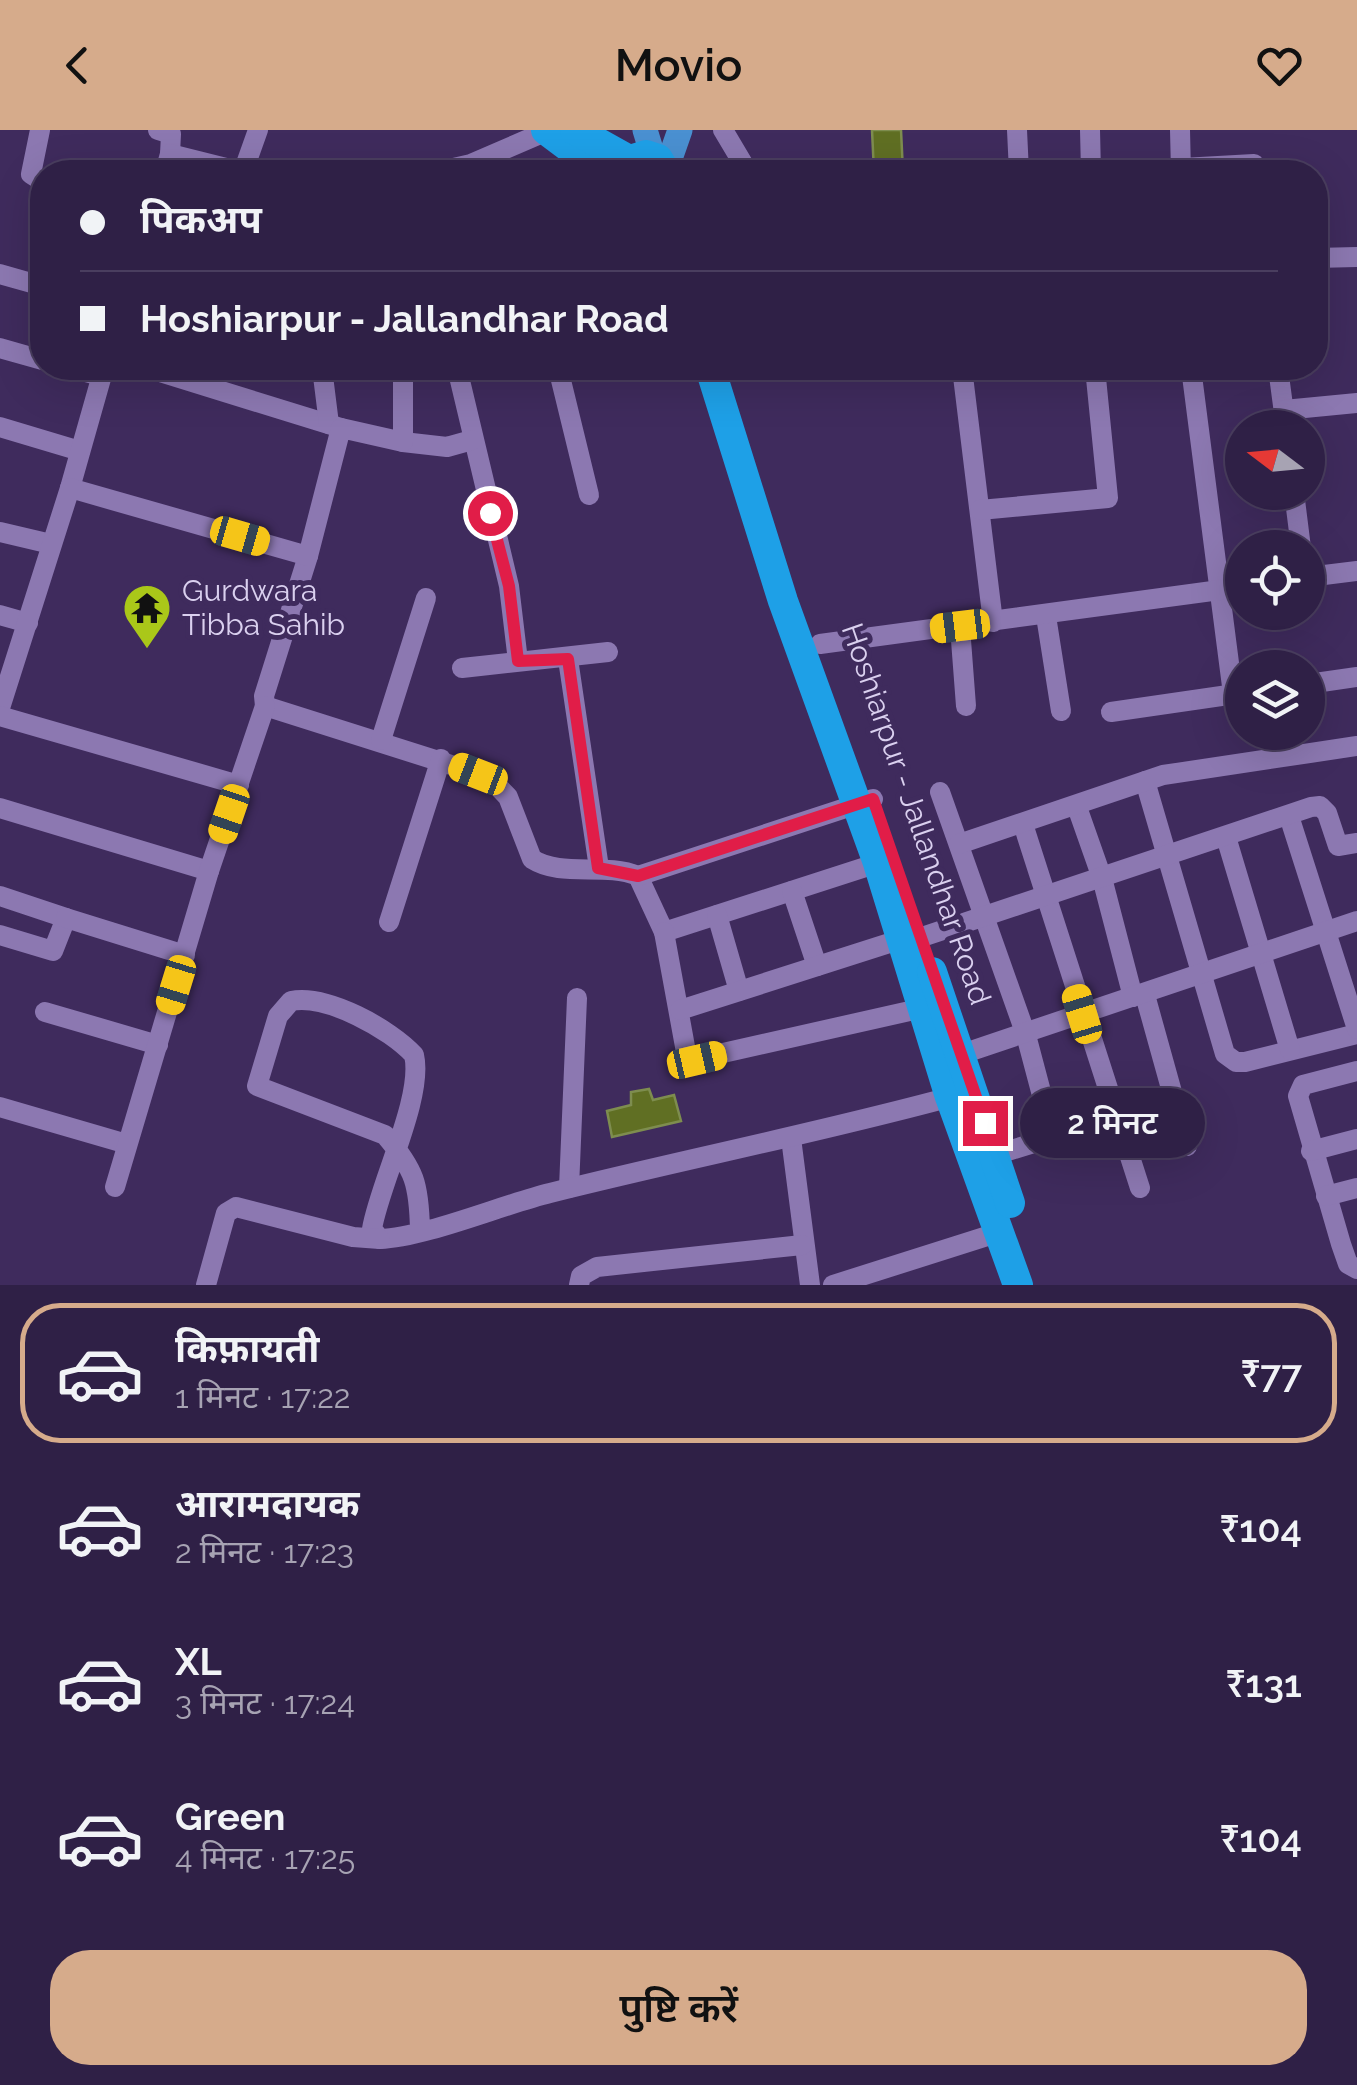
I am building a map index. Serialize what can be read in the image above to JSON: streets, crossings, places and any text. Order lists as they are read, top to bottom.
{
  "streets": {
    "highway": ["Hoshiarpur - Jallandhar Road"]
  },
  "places": {
    "temple": ["Gurdwara Tibba Sahib"]
  },
  "north": "left",
  "page": {
    "header": "Movio",
    "banner": ["पिकअप", "Hoshiarpur - Jallandhar Road"],
    "bubble": "2 मिनट",
    "list": [
      {
        "name": "किफ़ायती",
        "note": "1 मिनट · 17:22",
        "value": "₹77"
      },
      {
        "name": "आरामदायक",
        "note": "2 मिनट · 17:23",
        "value": "₹104"
      },
      {
        "name": "XL",
        "note": "3 मिनट · 17:24",
        "value": "₹131"
      },
      {
        "name": "Green",
        "note": "4 मिनट · 17:25",
        "value": "₹104"
      }
    ],
    "buttons": "पुष्टि करें"
  }
}
